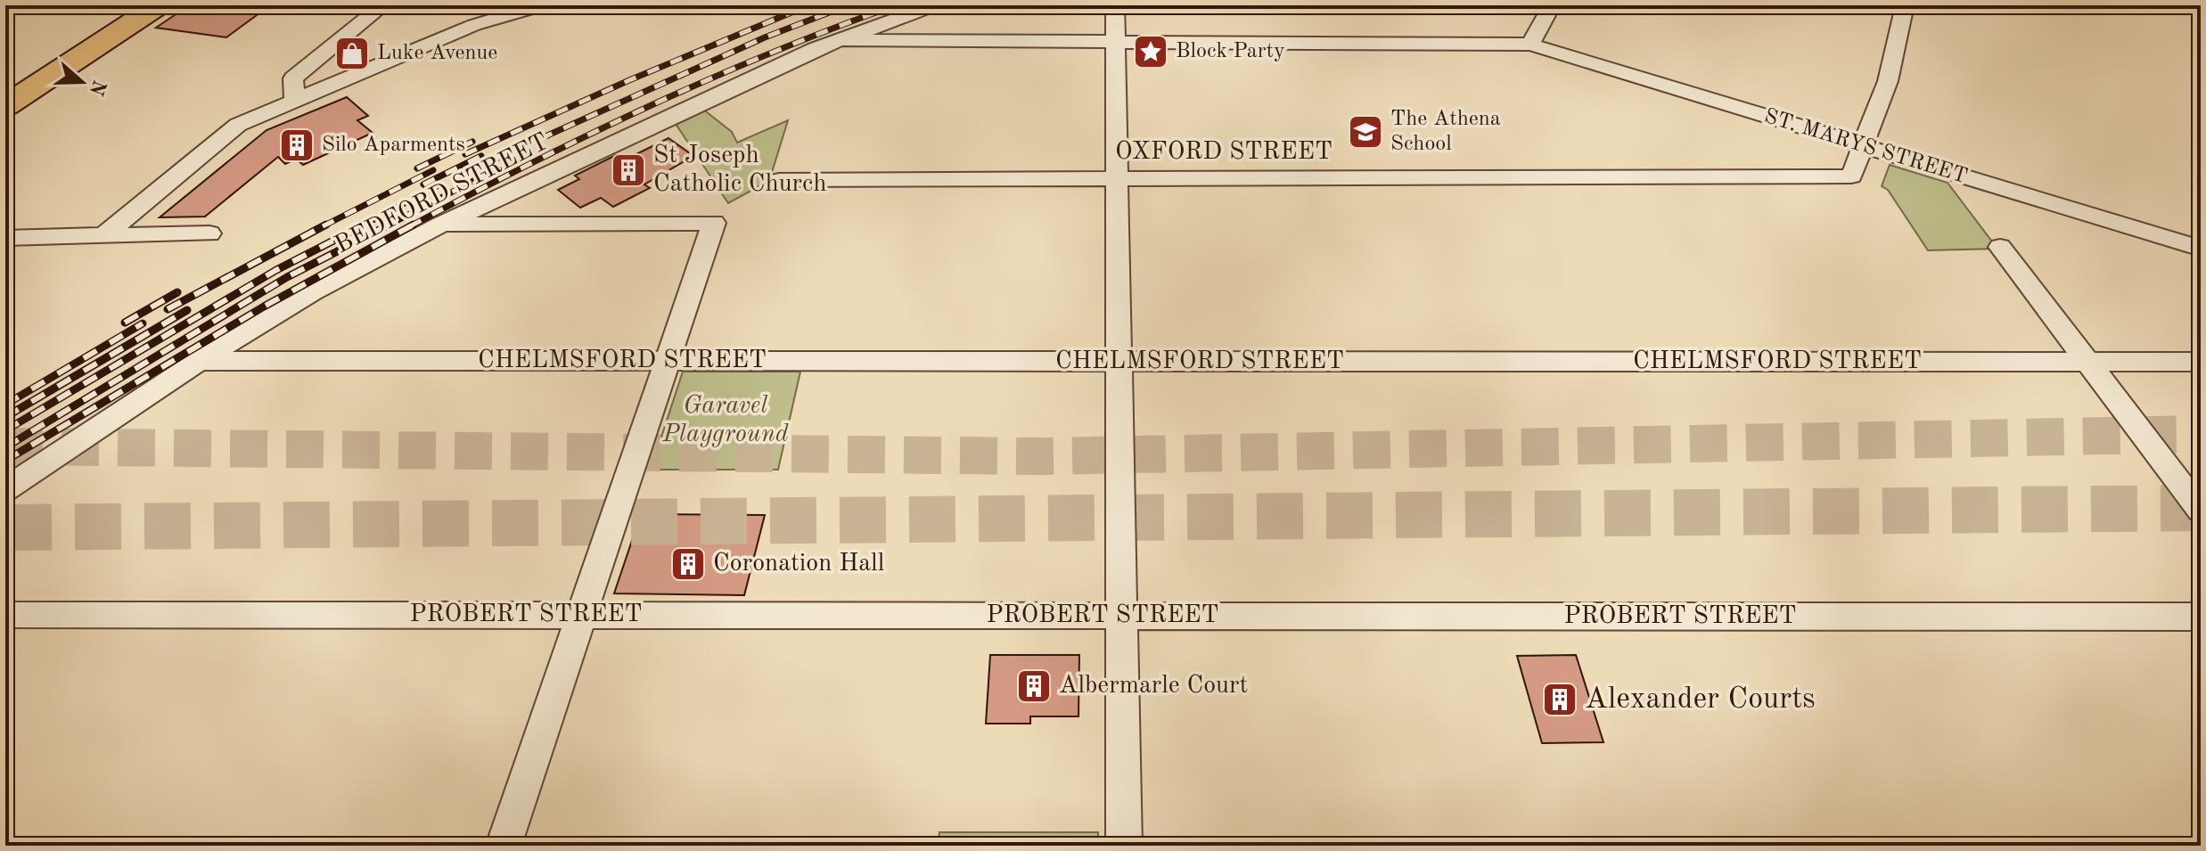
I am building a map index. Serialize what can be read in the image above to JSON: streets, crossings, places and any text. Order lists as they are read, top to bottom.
{
  "streets": {
    "street": [
      "ST. MARYS STREET",
      "OXFORD STREET",
      "BEDFORD STREET",
      "CHELMSFORD STREET",
      "PROBERT STREET"
    ]
  },
  "crossings": [
    ["ST. MARYS STREET", "OXFORD STREET"],
    ["ST. MARYS STREET", "BEDFORD STREET"],
    ["BEDFORD STREET", "CHELMSFORD STREET"]
  ],
  "parks": ["Garavel Playground"],
  "places": {
    "place": ["Block Party"],
    "shop": ["Luke Avenue"],
    "school or university": ["The Athena School"],
    "building": [
      "Silo Aparments",
      "St Joseph Catholic Church",
      "Coronation Hall",
      "Albermarle Court",
      "Alexander Courts"
    ]
  },
  "north": "right"
}
